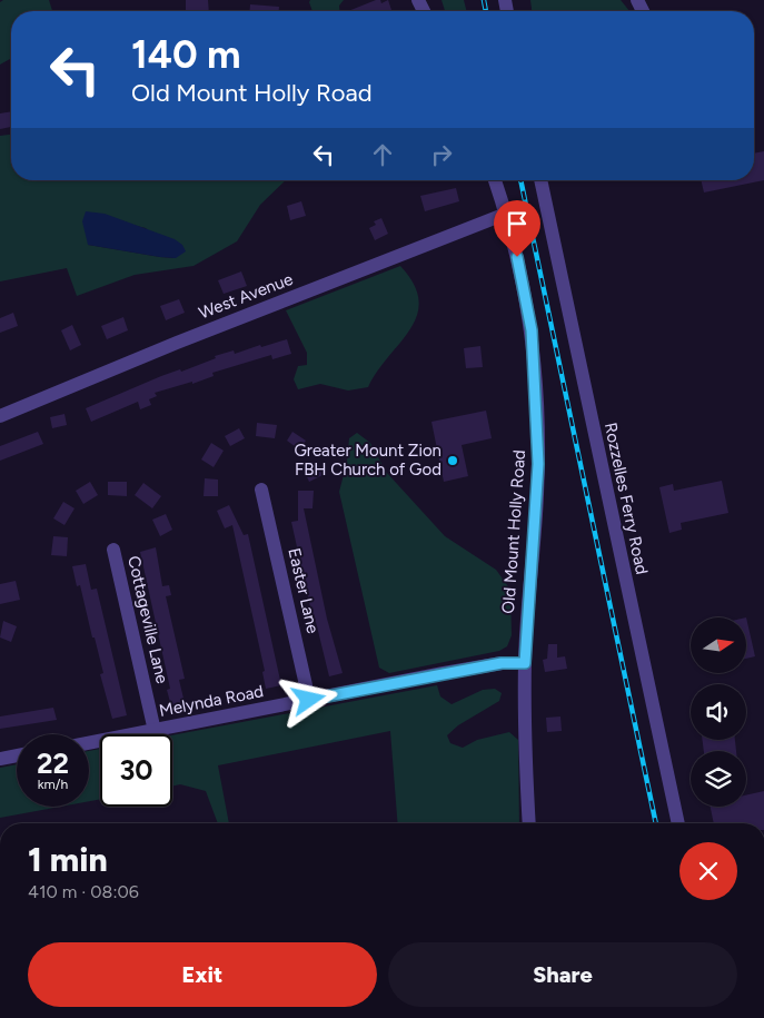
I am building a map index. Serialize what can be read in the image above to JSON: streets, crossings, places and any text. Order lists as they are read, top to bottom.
{
  "streets": {
    "street": [
      "West Avenue",
      "Rozzelles Ferry Road",
      "Old Mount Holly Road",
      "Easter Lane",
      "Cottageville Lane",
      "Melynda Road"
    ]
  },
  "crossings": [
    ["West Avenue", "Old Mount Holly Road"],
    ["Old Mount Holly Road", "Melynda Road"],
    ["Easter Lane", "Melynda Road"],
    ["Cottageville Lane", "Melynda Road"]
  ],
  "places": ["Greater Mount Zion FBH Church of God"],
  "north": "right",
  "page": {
    "turn": ["140 m", "Old Mount Holly Road"],
    "speed": "22 km/h",
    "limit": "30",
    "heading": ["1 min", "410 m · 08:06"],
    "buttons": ["Exit", "Share"]
  }
}
